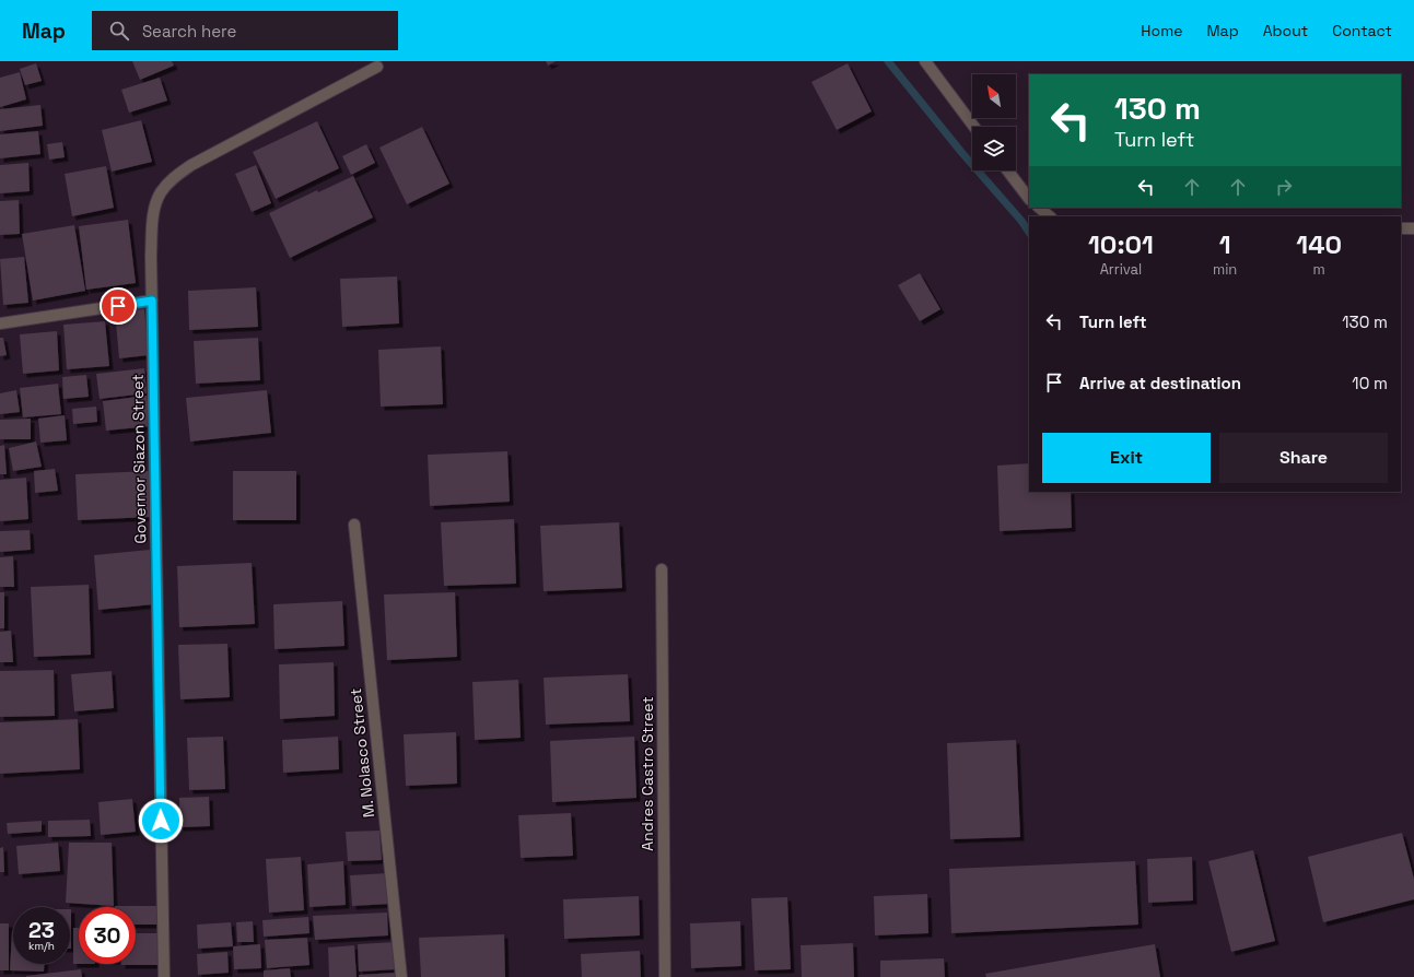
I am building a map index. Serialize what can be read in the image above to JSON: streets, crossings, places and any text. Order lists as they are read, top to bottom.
{
  "streets": {
    "street": ["Governor Siazon Street", "M. Nolasco Street", "Andres Castro Street"]
  },
  "north": "top left",
  "page": {
    "header": "Map",
    "search": "Search here",
    "nav": [
      "Home",
      "Map",
      "About",
      "Contact"
    ],
    "turn": ["130 m", "Turn left"],
    "eta": [
      "10:01",
      "Arrival",
      "1",
      "min",
      "140",
      "m"
    ],
    "list": [
      {
        "name": "Turn left",
        "value": "130 m"
      },
      {
        "name": "Arrive at destination",
        "value": "10 m"
      }
    ],
    "buttons": ["Exit", "Share"],
    "speed": "23 km/h",
    "limit": "30"
  }
}
